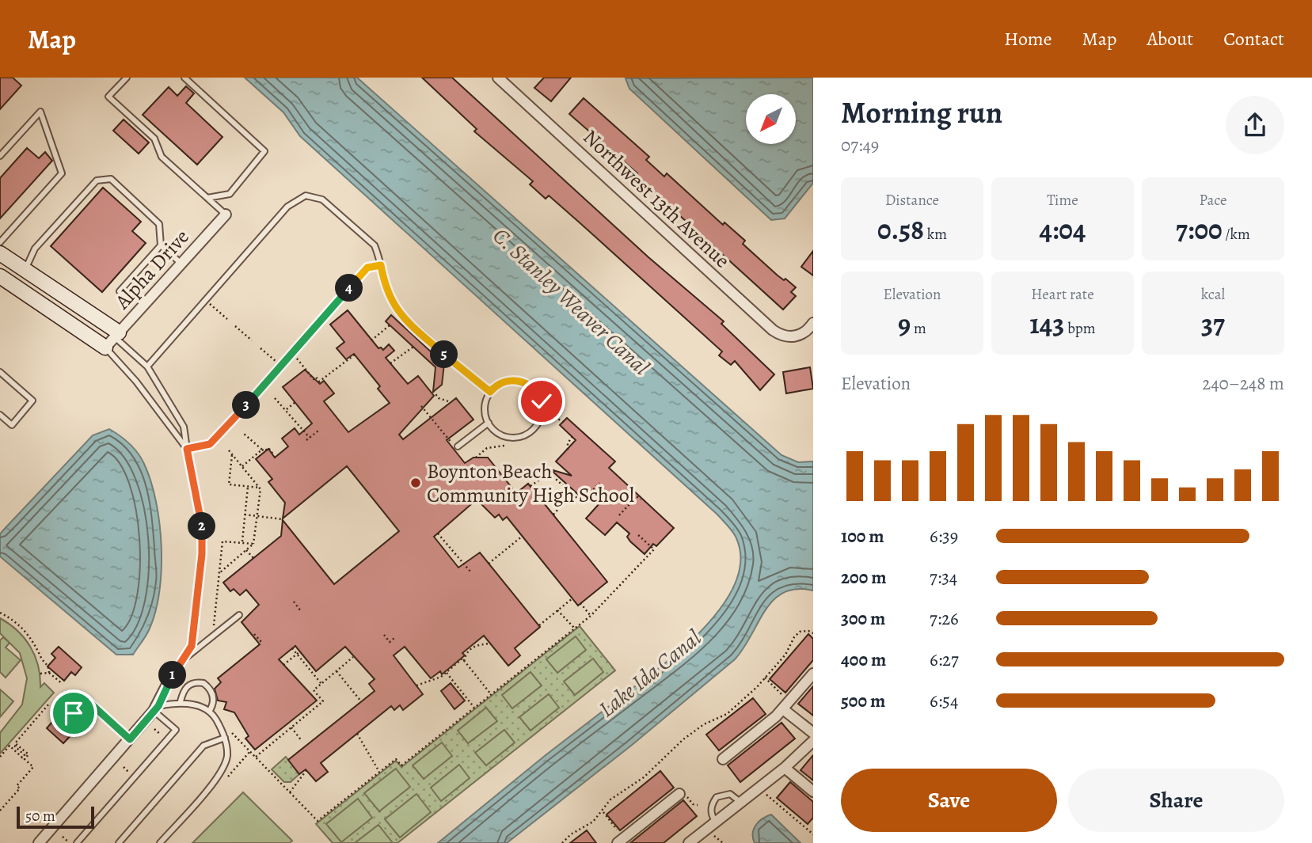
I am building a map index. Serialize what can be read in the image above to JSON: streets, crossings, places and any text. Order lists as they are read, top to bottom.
{
  "streets": {
    "street": ["Northwest 13th Avenue", "Alpha Drive"]
  },
  "water": ["C. Stanley Weaver Canal", "Lake Ida Canal"],
  "places": ["Boynton Beach Community High School"],
  "scale_bar": "50 m",
  "north": "bottom left",
  "page": {
    "header": "Map",
    "nav": [
      "Home",
      "Map",
      "About",
      "Contact"
    ],
    "heading": ["Morning run", "07:49"],
    "stats": [
      ["Distance", "0.58 km"],
      ["Time", "4:04"],
      ["Pace", "7:00 /km"],
      ["Elevation", "9 m"],
      ["Heart rate", "143 bpm"],
      ["kcal", "37"]
    ],
    "pins": [
      "4",
      "5",
      "3",
      "2",
      "1"
    ],
    "chart": ["Elevation", "240–248 m"],
    "list": [
      {
        "name": "100 m",
        "note": "6:39"
      },
      {
        "name": "200 m",
        "note": "7:34"
      },
      {
        "name": "300 m",
        "note": "7:26"
      },
      {
        "name": "400 m",
        "note": "6:27"
      },
      {
        "name": "500 m",
        "note": "6:54"
      }
    ],
    "buttons": ["Save", "Share"],
    "scale": "50 m"
  }
}
